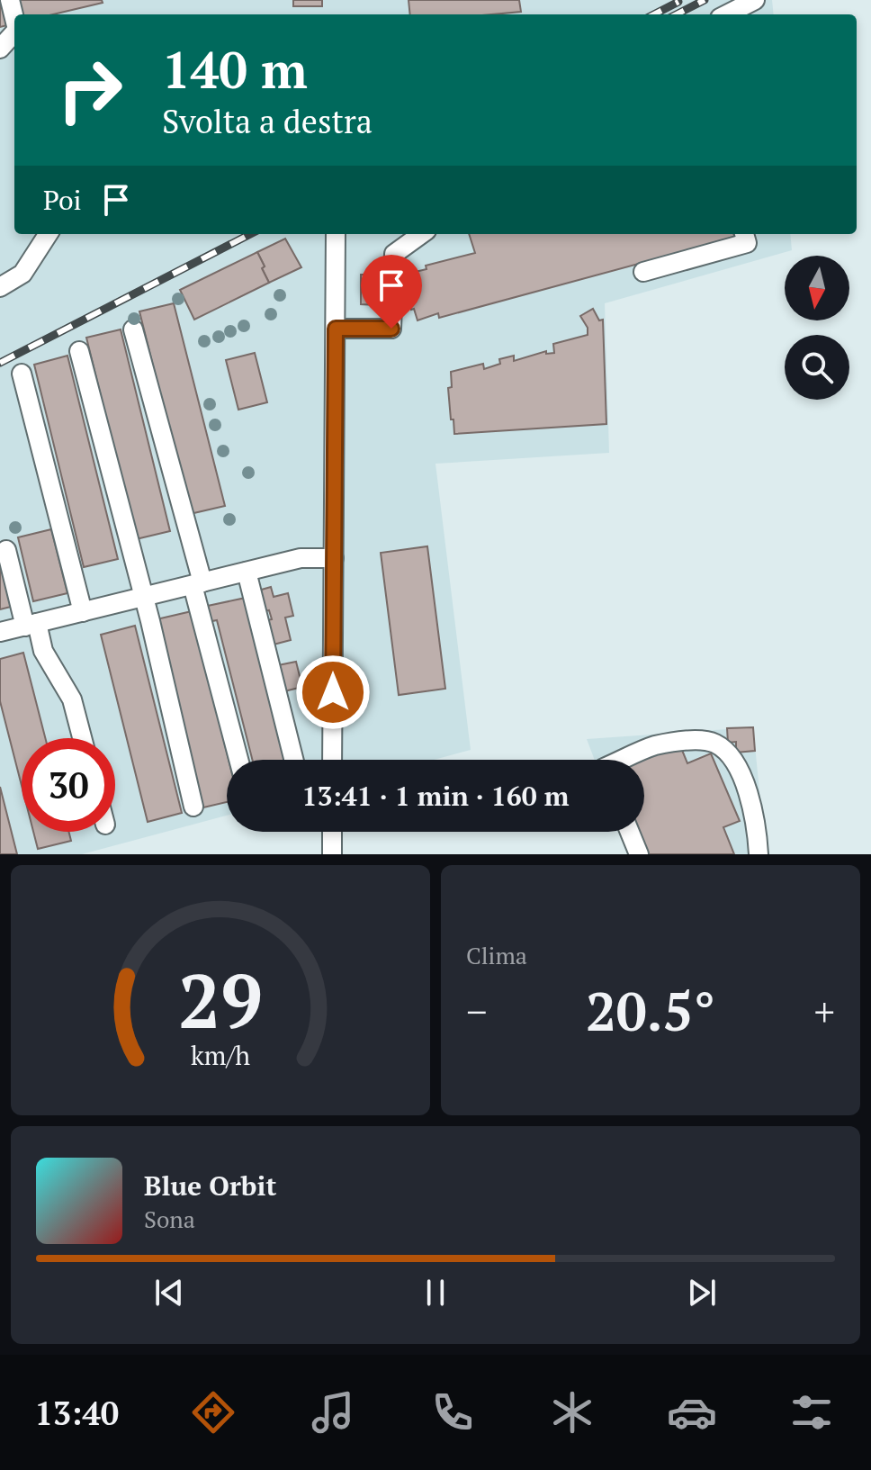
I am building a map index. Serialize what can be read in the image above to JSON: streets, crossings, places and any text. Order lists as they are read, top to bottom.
{
  "north": "bottom",
  "page": {
    "turn": ["140 m", "Svolta a destra"],
    "then": "Poi",
    "limit": "30",
    "trip": "13:41 · 1 min · 160 m",
    "tile": "Clima",
    "heat": ["−", "20.5°", "+"],
    "song": ["Blue Orbit", "Sona"],
    "tabs": "13:40",
    "gauge": ["29", "km/h"]
  }
}
